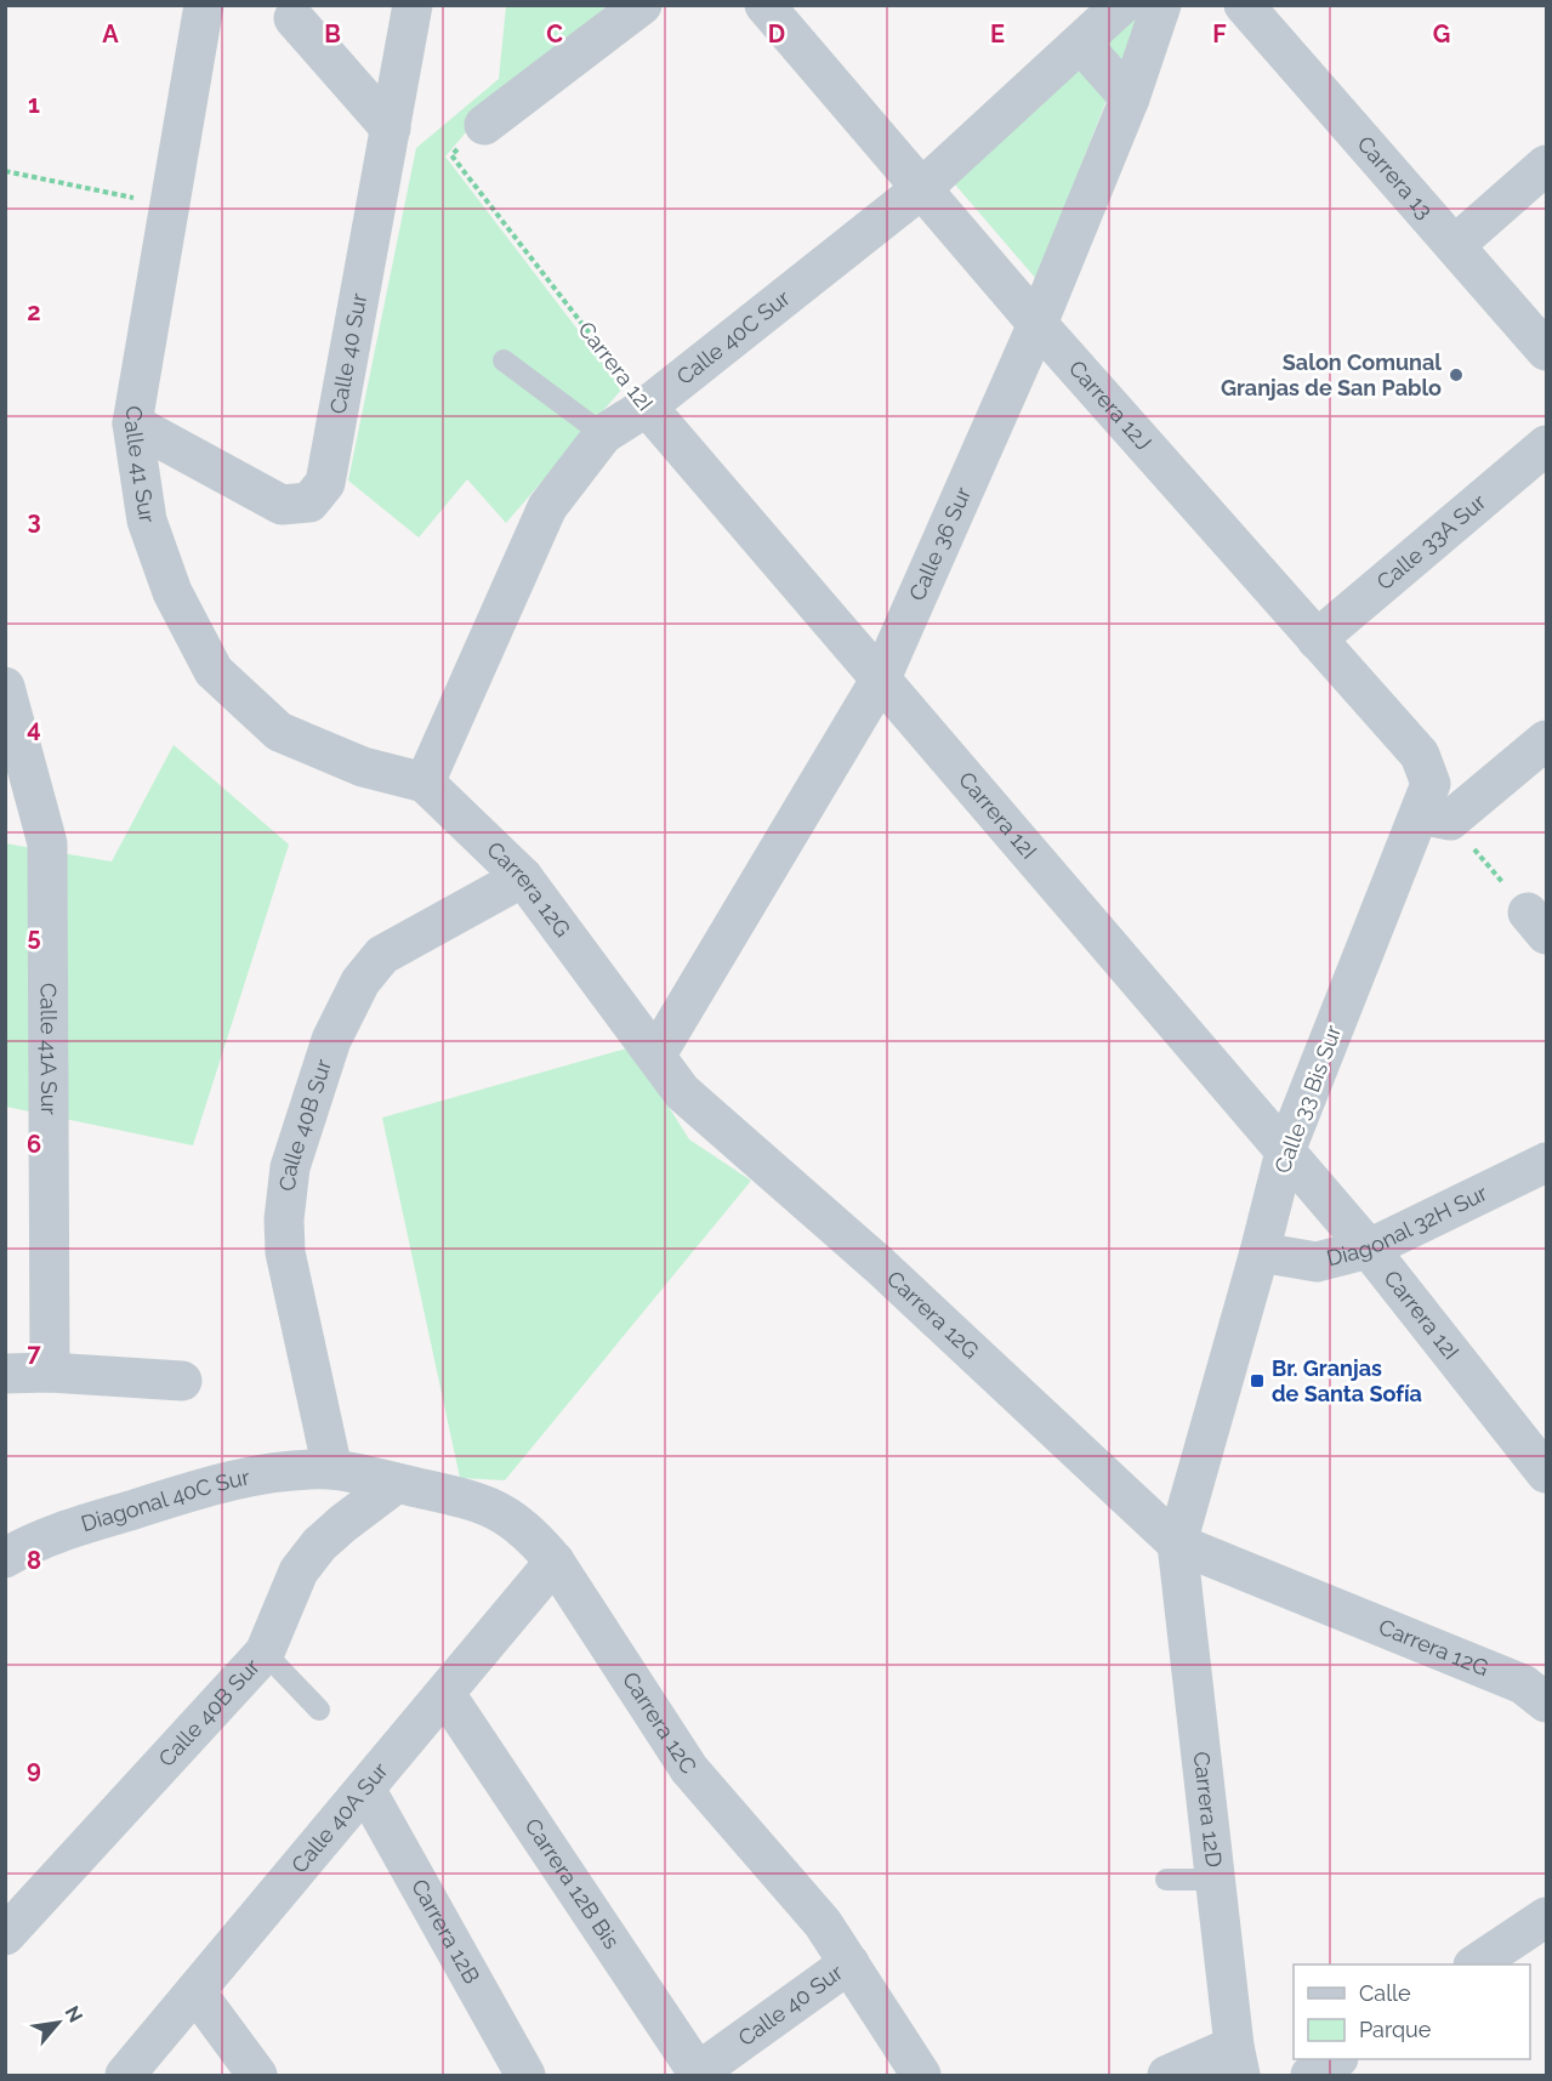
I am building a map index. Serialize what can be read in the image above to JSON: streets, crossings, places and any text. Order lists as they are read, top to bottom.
{
  "streets": {
    "street": [
      "Carrera 13",
      "Calle 40C Sur",
      "Calle 40 Sur",
      "Carrera 12I",
      "Carrera 12J",
      "Calle 41 Sur",
      "Calle 33A Sur",
      "Calle 36 Sur",
      "Carrera 12G",
      "Calle 41A Sur",
      "Calle 33 Bis Sur",
      "Calle 40B Sur",
      "Diagonal 32H Sur",
      "Diagonal 40C Sur",
      "Carrera 12C",
      "Carrera 12D",
      "Calle 40A Sur",
      "Carrera 12B Bis",
      "Carrera 12B"
    ]
  },
  "crossings": [
    ["Calle 40C Sur", "Carrera 12I"],
    ["Calle 40C Sur", "Carrera 12J"],
    ["Calle 40C Sur", "Calle 41 Sur"],
    ["Calle 40C Sur", "Carrera 12G"],
    ["Calle 40 Sur", "Calle 41 Sur"],
    ["Calle 40 Sur", "Carrera 12C"],
    ["Calle 40 Sur", "Carrera 12B Bis"],
    ["Carrera 12I", "Calle 36 Sur"],
    ["Carrera 12I", "Calle 33 Bis Sur"],
    ["Carrera 12I", "Diagonal 32H Sur"],
    ["Carrera 12J", "Calle 33A Sur"],
    ["Carrera 12J", "Calle 36 Sur"],
    ["Carrera 12J", "Calle 33 Bis Sur"],
    ["Calle 41 Sur", "Carrera 12G"],
    ["Calle 36 Sur", "Carrera 12G"],
    ["Carrera 12G", "Calle 33 Bis Sur"],
    ["Carrera 12G", "Calle 40B Sur"],
    ["Carrera 12G", "Carrera 12D"],
    ["Calle 33 Bis Sur", "Diagonal 32H Sur"],
    ["Calle 33 Bis Sur", "Carrera 12D"],
    ["Calle 40B Sur", "Diagonal 40C Sur"],
    ["Calle 40B Sur", "Carrera 12C"],
    ["Diagonal 40C Sur", "Carrera 12C"],
    ["Carrera 12C", "Calle 40A Sur"],
    ["Calle 40A Sur", "Carrera 12B Bis"],
    ["Calle 40A Sur", "Carrera 12B"]
  ],
  "places": {
    "other": ["Salon Comunal Granjas de San Pablo"],
    "transit": ["Br. Granjas de Santa Sofía"]
  },
  "legend": ["Calle", "Parque"],
  "north": "top right",
  "grid": {
    "columns": [
      "A",
      "B",
      "C",
      "D",
      "E",
      "F",
      "G"
    ],
    "rows": [
      "1",
      "2",
      "3",
      "4",
      "5",
      "6",
      "7",
      "8",
      "9"
    ]
  }
}
